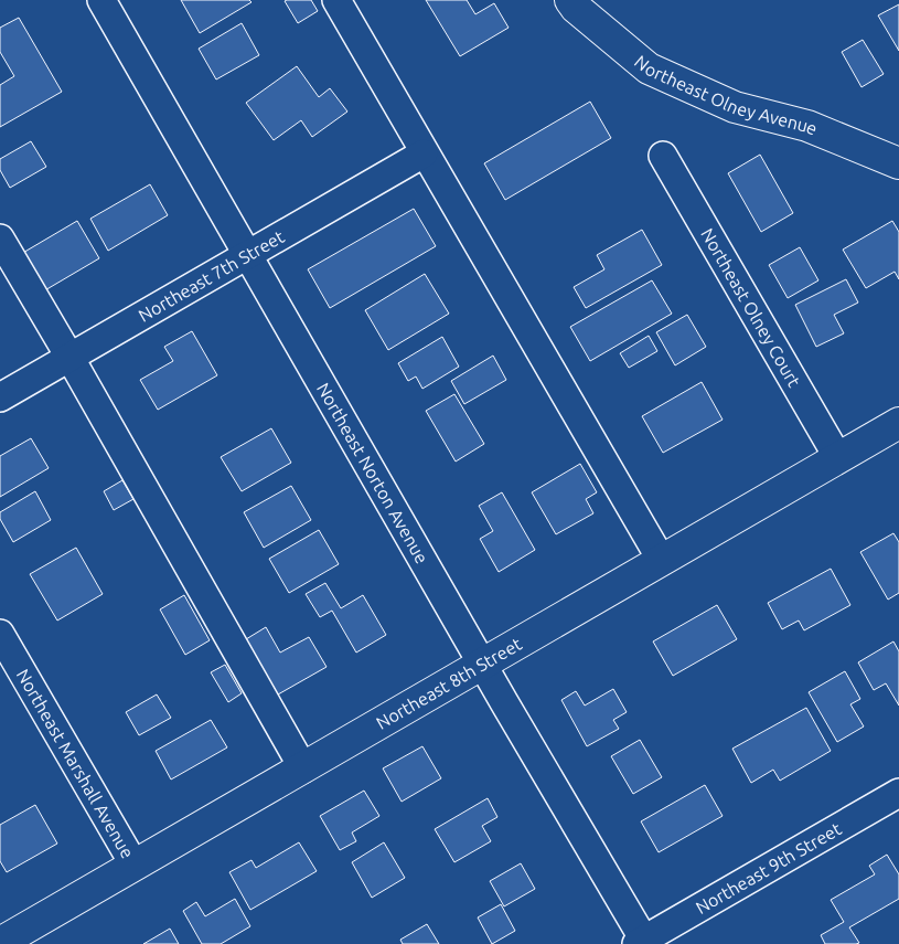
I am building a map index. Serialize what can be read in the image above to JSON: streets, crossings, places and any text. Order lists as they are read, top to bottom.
{
  "streets": {
    "main road": ["Northeast Olney Avenue", "Northeast 8th Street"],
    "street": [
      "Northeast 7th Street",
      "Northeast Olney Court",
      "Northeast Norton Avenue",
      "Northeast Marshall Avenue",
      "Northeast 9th Street"
    ]
  },
  "crossings": [
    ["Northeast 7th Street", "Northeast Norton Avenue"],
    ["Northeast Olney Court", "Northeast 8th Street"],
    ["Northeast Norton Avenue", "Northeast 8th Street"],
    ["Northeast Norton Avenue", "Northeast 9th Street"],
    ["Northeast 8th Street", "Northeast Marshall Avenue"]
  ]
}
